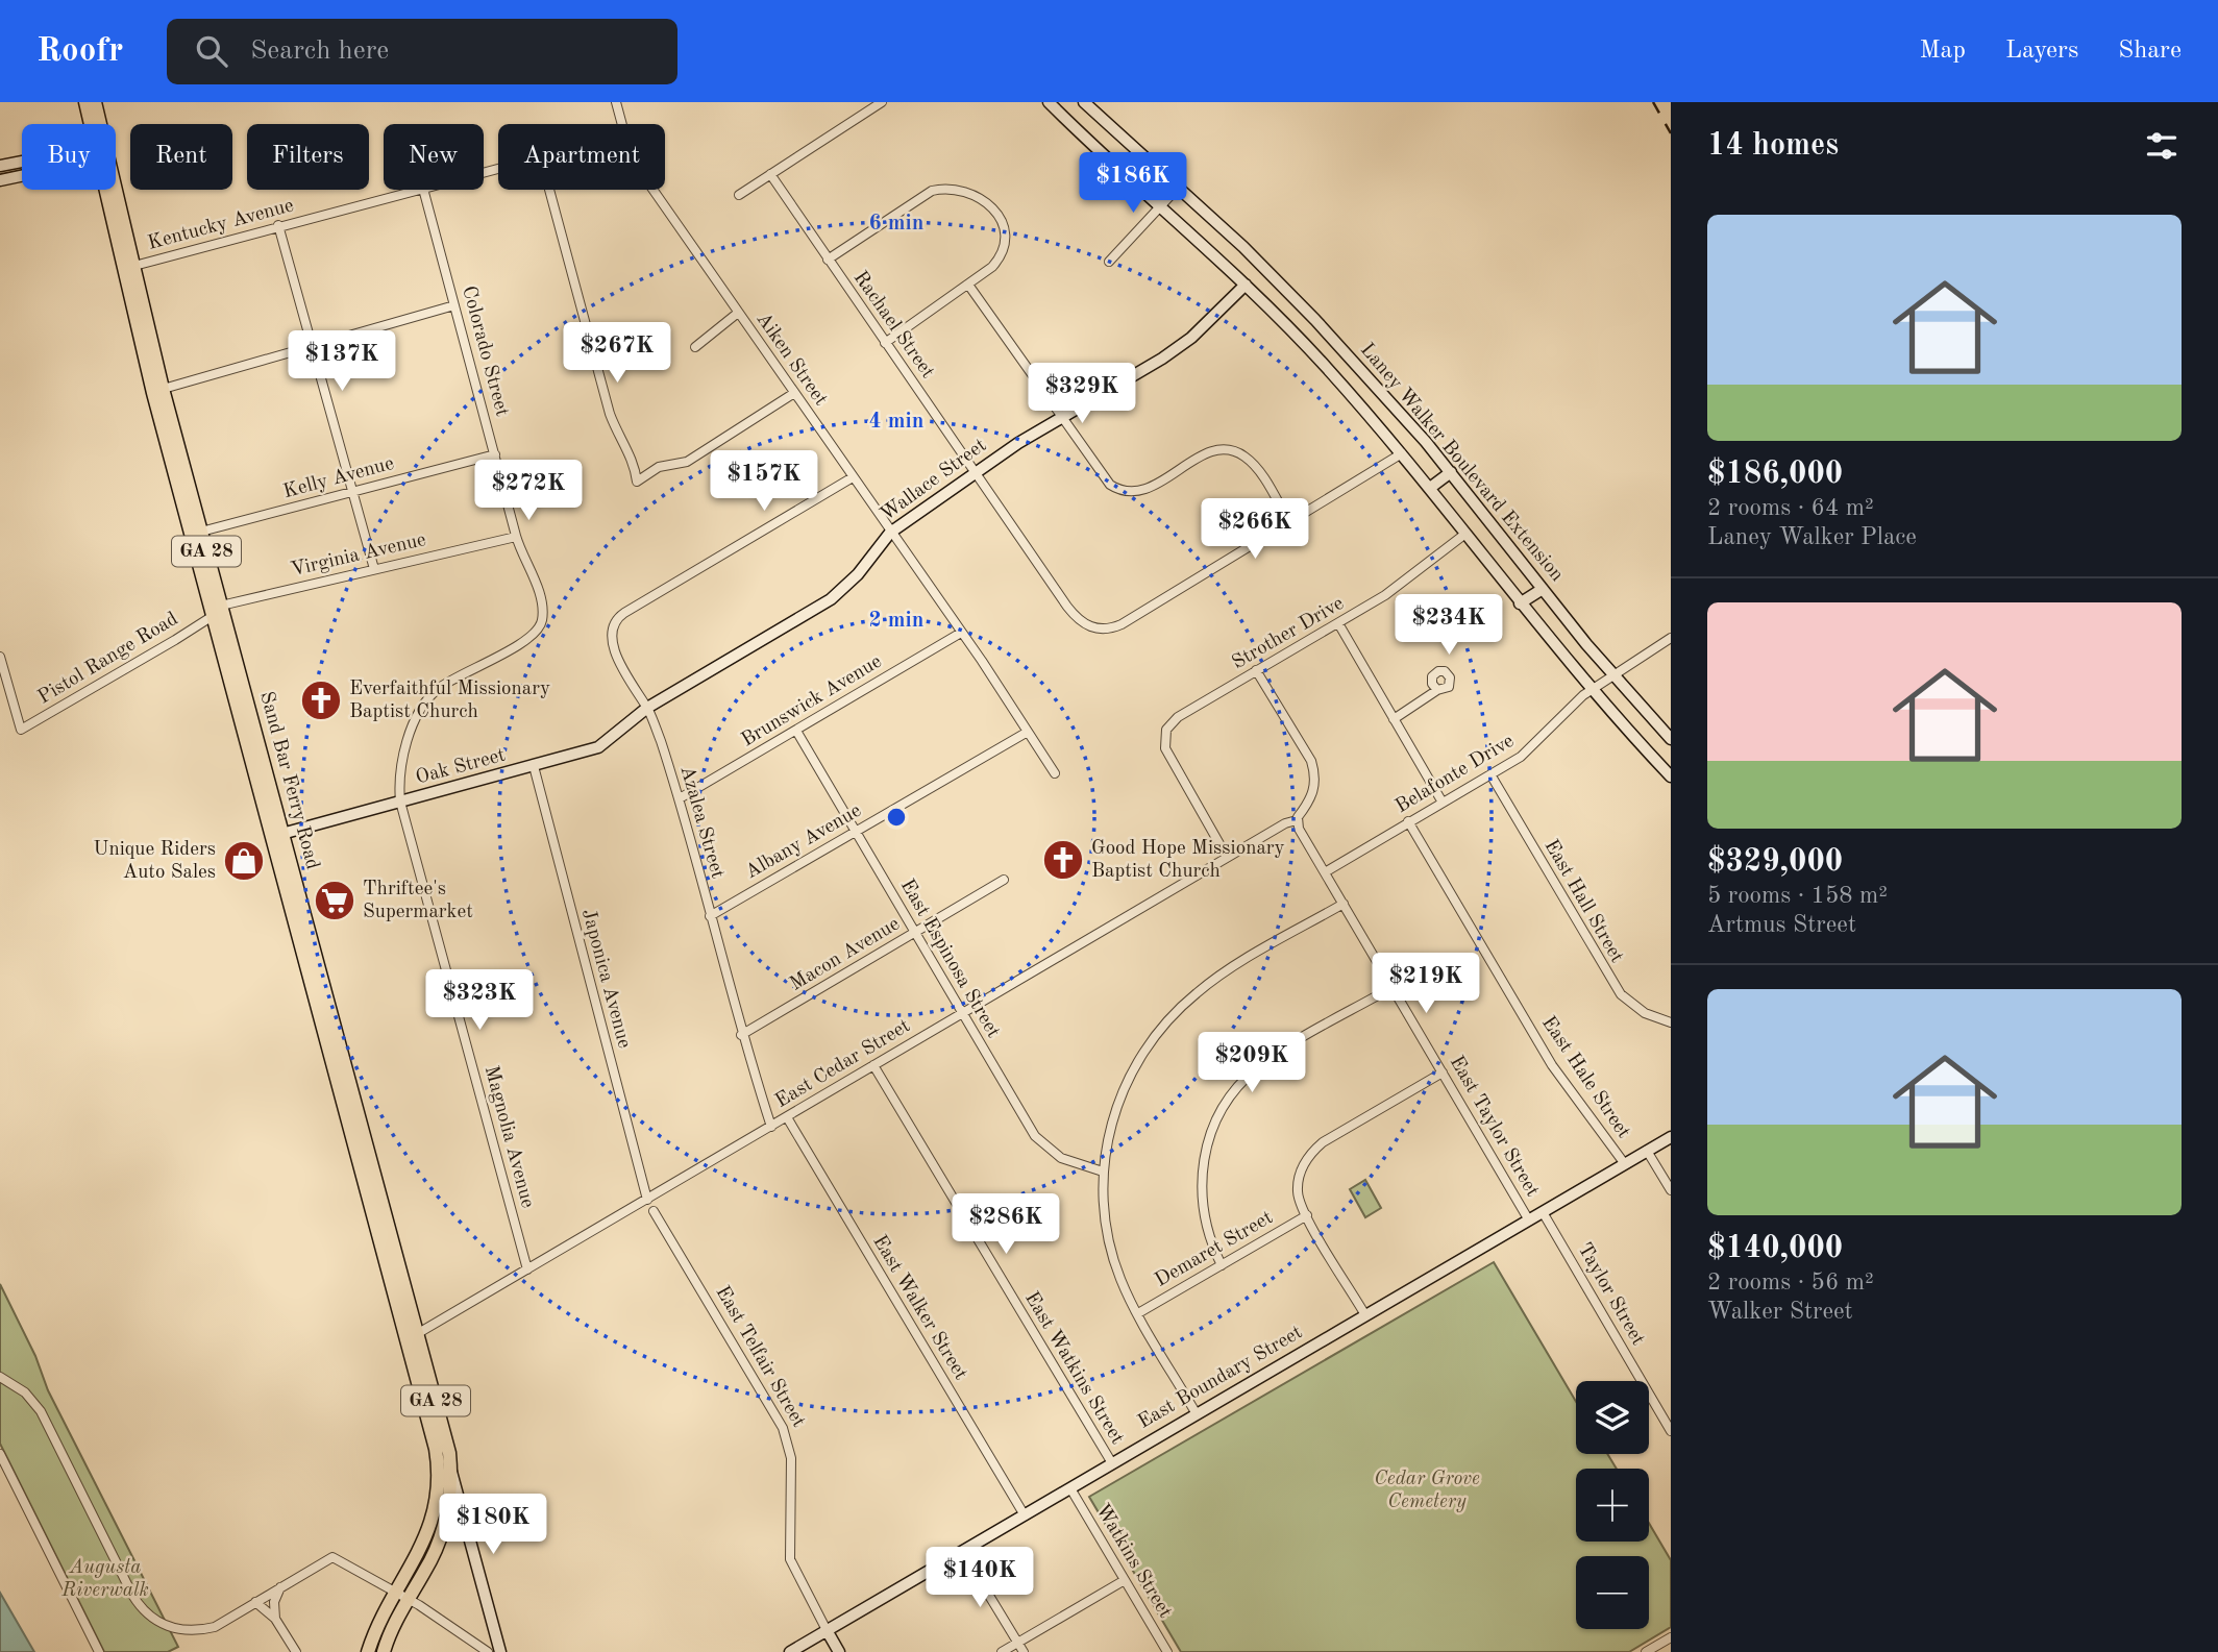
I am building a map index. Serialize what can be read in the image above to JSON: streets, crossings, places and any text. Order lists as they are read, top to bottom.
{
  "streets": {
    "main road": [
      "Laney Walker Boulevard Extension",
      "Wallace Street",
      "GA 28",
      "Oak Street",
      "Sand Bar Ferry Road",
      "East Telfair Street",
      "East Boundary Street"
    ],
    "street": [
      "Kentucky Avenue",
      "Rachael Street",
      "Colorado Street",
      "Aiken Street",
      "Kelly Avenue",
      "Virginia Avenue",
      "Strother Drive",
      "Pistol Range Road",
      "Brunswick Avenue",
      "Belafonte Drive",
      "Azalea Street",
      "Albany Avenue",
      "East Hall Street",
      "Macon Avenue",
      "East Espinosa Street",
      "Japonica Avenue",
      "East Cedar Street",
      "East Hale Street",
      "East Taylor Street",
      "Magnolia Avenue",
      "Demaret Street",
      "Taylor Street",
      "East Walker Street",
      "East Watkins Street",
      "Watkins Street"
    ]
  },
  "crossings": [
    ["Kentucky Avenue", "Sand Bar Ferry Road"],
    ["Rachael Street", "Wallace Street"],
    ["Colorado Street", "Kelly Avenue"],
    ["Colorado Street", "Virginia Avenue"],
    ["Colorado Street", "Oak Street"],
    ["Colorado Street", "Magnolia Avenue"],
    ["Aiken Street", "Wallace Street"],
    ["Aiken Street", "Brunswick Avenue"],
    ["Aiken Street", "Azalea Street"],
    ["Aiken Street", "Albany Avenue"],
    ["Laney Walker Boulevard Extension", "Wallace Street"],
    ["Laney Walker Boulevard Extension", "Strother Drive"],
    ["Laney Walker Boulevard Extension", "Belafonte Drive"],
    ["Kelly Avenue", "Sand Bar Ferry Road"],
    ["Wallace Street", "Oak Street"],
    ["Wallace Street", "Azalea Street"],
    ["GA 28", "Sand Bar Ferry Road"],
    ["Virginia Avenue", "Pistol Range Road"],
    ["Virginia Avenue", "Sand Bar Ferry Road"],
    ["Strother Drive", "East Cedar Street"],
    ["Pistol Range Road", "Sand Bar Ferry Road"],
    ["Brunswick Avenue", "Azalea Street"],
    ["Brunswick Avenue", "East Espinosa Street"],
    ["Oak Street", "Sand Bar Ferry Road"],
    ["Oak Street", "Azalea Street"],
    ["Oak Street", "Japonica Avenue"],
    ["Oak Street", "Magnolia Avenue"],
    ["Belafonte Drive", "East Hall Street"],
    ["Belafonte Drive", "East Hale Street"],
    ["Belafonte Drive", "East Taylor Street"],
    ["Sand Bar Ferry Road", "East Cedar Street"],
    ["Azalea Street", "Albany Avenue"],
    ["Azalea Street", "Macon Avenue"],
    ["Azalea Street", "East Cedar Street"],
    ["Albany Avenue", "East Espinosa Street"],
    ["Macon Avenue", "East Espinosa Street"],
    ["East Espinosa Street", "East Cedar Street"],
    ["Japonica Avenue", "East Cedar Street"],
    ["East Cedar Street", "East Taylor Street"],
    ["East Cedar Street", "Magnolia Avenue"],
    ["East Cedar Street", "East Walker Street"],
    ["East Cedar Street", "East Watkins Street"],
    ["East Hale Street", "East Boundary Street"],
    ["East Taylor Street", "East Boundary Street"],
    ["Taylor Street", "East Boundary Street"],
    ["East Walker Street", "East Boundary Street"],
    ["East Telfair Street", "East Boundary Street"],
    ["East Watkins Street", "East Boundary Street"],
    ["East Boundary Street", "Watkins Street"]
  ],
  "parks": ["Cedar Grove Cemetery", "Augusta Riverwalk"],
  "places": {
    "church": ["Everfaithful Missionary Baptist Church", "Good Hope Missionary Baptist Church"],
    "shop": ["Unique Riders Auto Sales"],
    "supermarket": ["Thriftee's Supermarket"]
  },
  "page": {
    "header": "Roofr",
    "search": "Search here",
    "nav": ["Map", "Layers", "Share"],
    "heading": "14 homes",
    "chip": [
      "Buy",
      "Rent",
      "Filters",
      "New",
      "Apartment"
    ],
    "price": [
      "$186K",
      "$267K",
      "$137K",
      "$329K",
      "$157K",
      "$272K",
      "$266K",
      "$234K",
      "$219K",
      "$323K",
      "$209K",
      "$286K",
      "$180K",
      "$140K"
    ],
    "list": [
      {
        "name": "$186,000",
        "note": "2 rooms · 64 m² · Laney Walker Place"
      },
      {
        "name": "$329,000",
        "note": "5 rooms · 158 m² · Artmus Street"
      },
      {
        "name": "$140,000",
        "note": "2 rooms · 56 m² · Walker Street"
      }
    ],
    "map_buttons": ["+", "−"]
  },
  "rings": ["6 min", "4 min", "2 min"]
}
